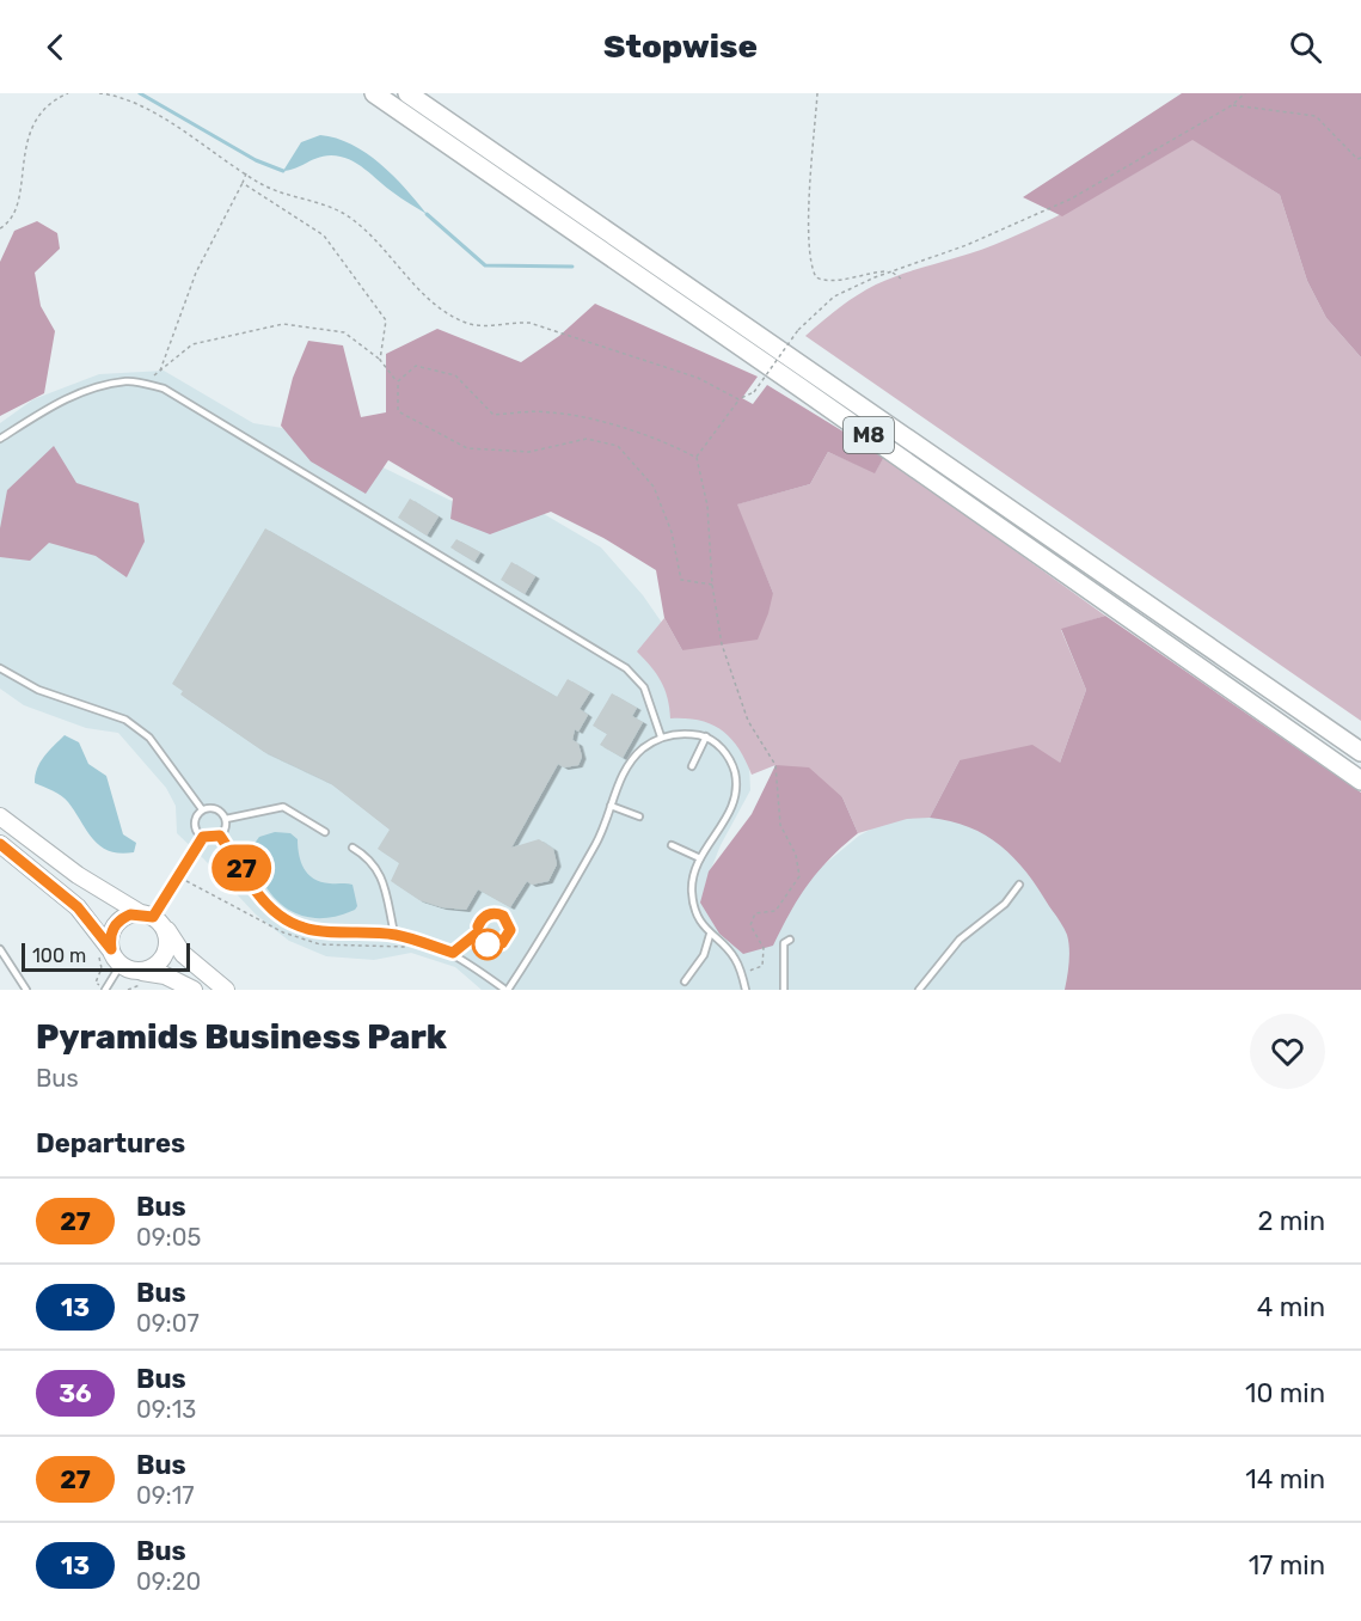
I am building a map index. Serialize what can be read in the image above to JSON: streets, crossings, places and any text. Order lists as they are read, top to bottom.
{
  "streets": {
    "highway": ["M8"]
  },
  "lines": ["bus line 27"],
  "scale_bar": "100 m",
  "page": {
    "header": "Stopwise",
    "on_map": "27",
    "scale": "100 m",
    "heading": [
      ["Pyramids Business Park", "Bus"],
      "Departures"
    ],
    "list": [
      {
        "mark": "27",
        "name": "Bus",
        "note": "09:05",
        "value": "2 min"
      },
      {
        "mark": "13",
        "name": "Bus",
        "note": "09:07",
        "value": "4 min"
      },
      {
        "mark": "36",
        "name": "Bus",
        "note": "09:13",
        "value": "10 min"
      },
      {
        "mark": "27",
        "name": "Bus",
        "note": "09:17",
        "value": "14 min"
      },
      {
        "mark": "13",
        "name": "Bus",
        "note": "09:20",
        "value": "17 min"
      }
    ]
  }
}
